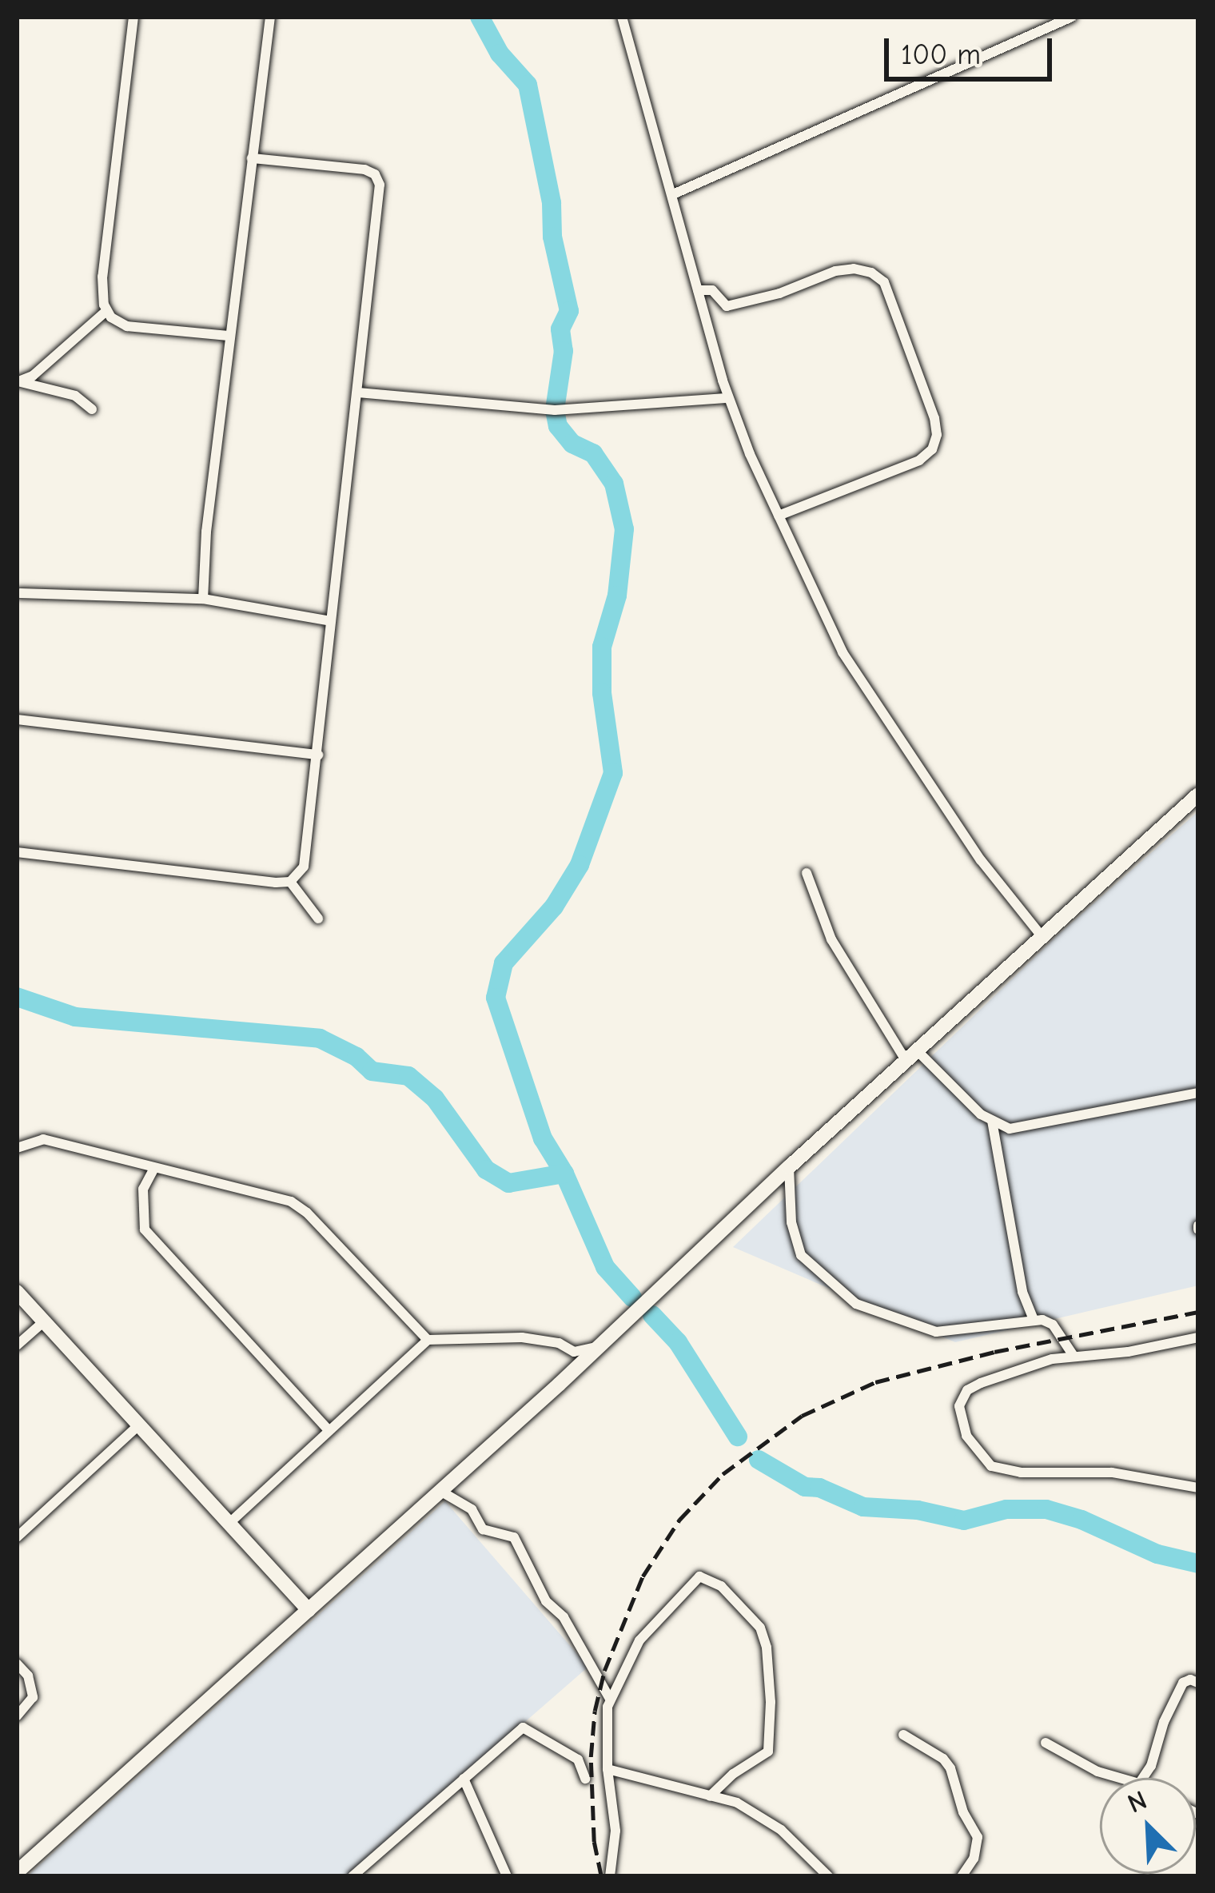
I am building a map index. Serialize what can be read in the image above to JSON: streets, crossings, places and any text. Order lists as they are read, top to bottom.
{
  "scale_bar": "100 m",
  "north": "top left"
}
